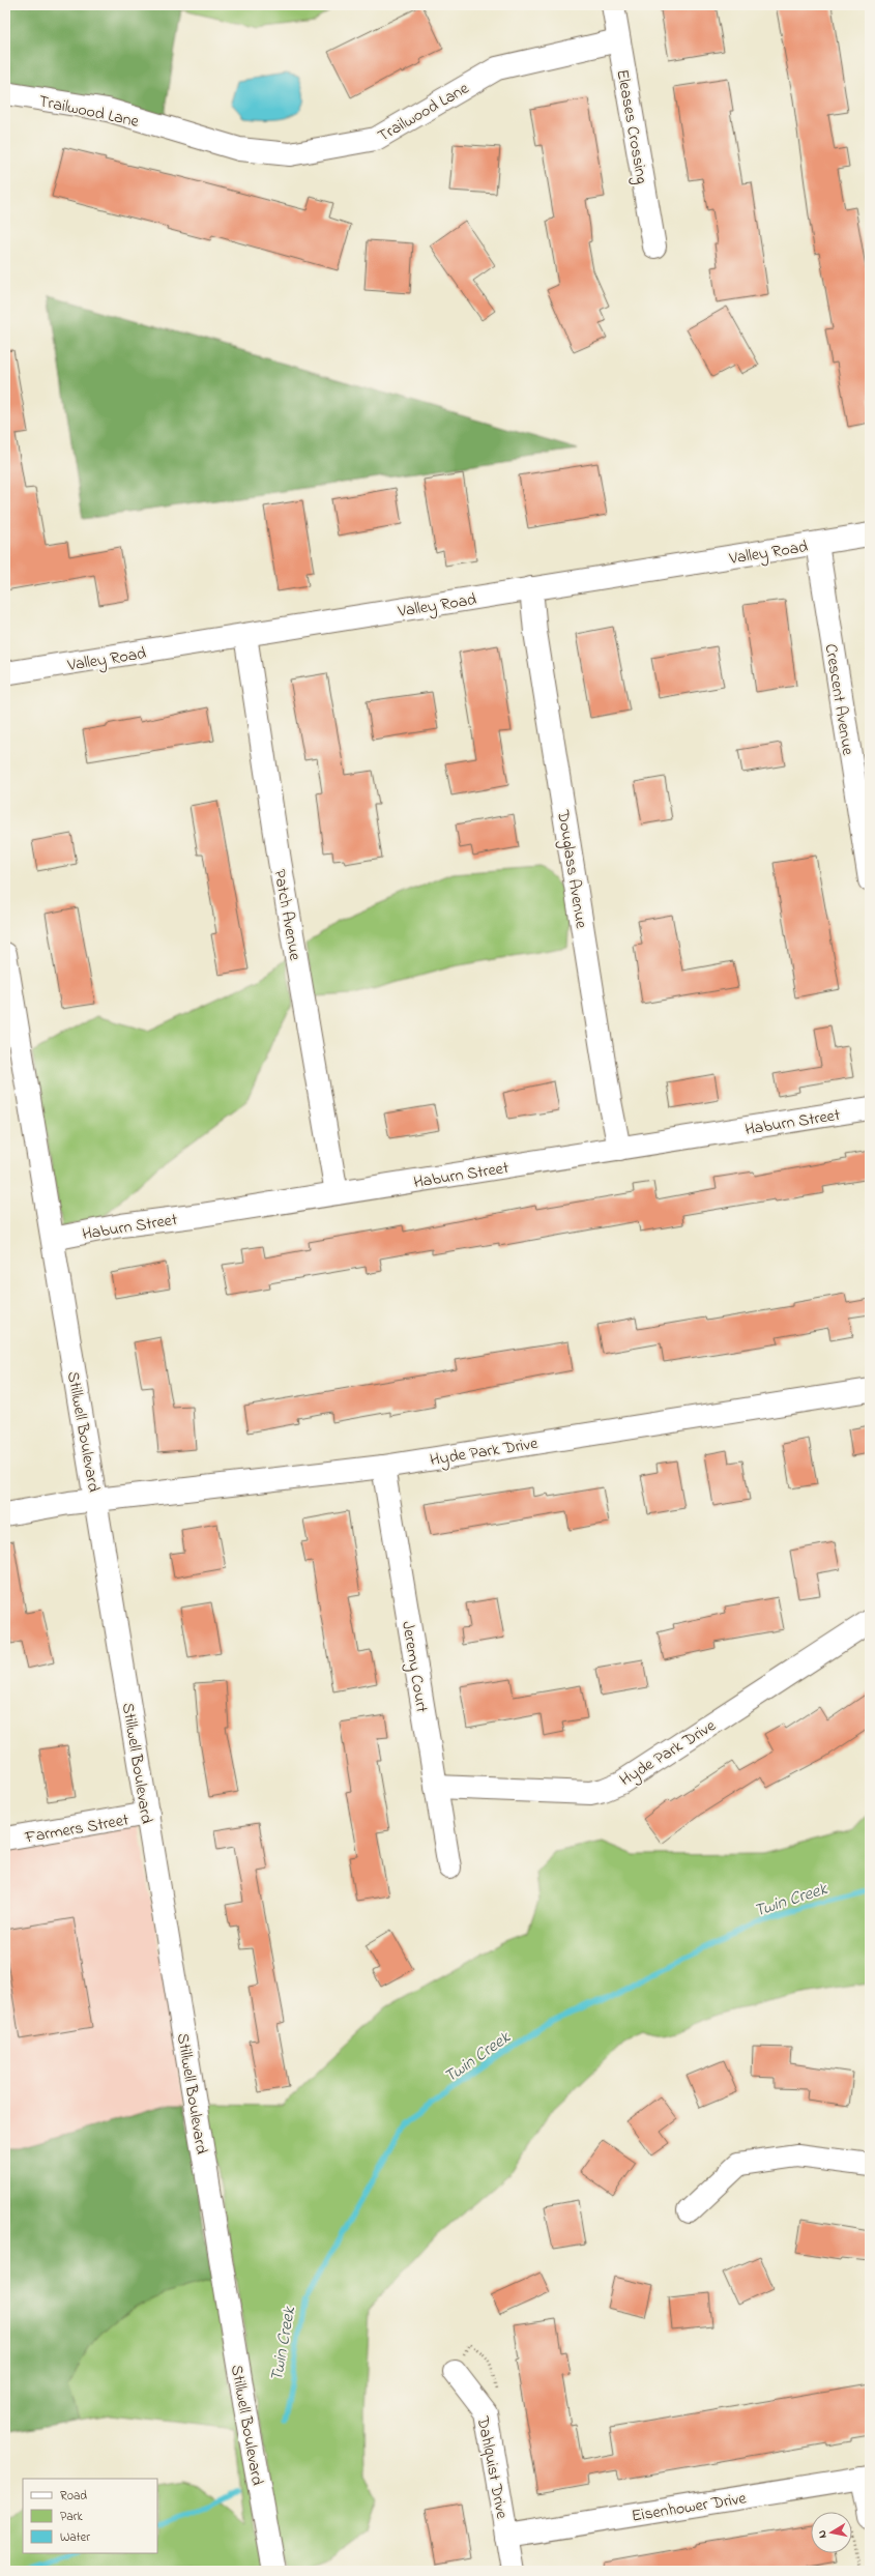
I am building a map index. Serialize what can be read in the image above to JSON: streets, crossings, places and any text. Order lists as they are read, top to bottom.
{
  "streets": {
    "street": [
      "Trailwood Lane",
      "Eleases Crossing",
      "Valley Road",
      "Crescent Avenue",
      "Douglass Avenue",
      "Patch Avenue",
      "Haburn Street",
      "Stillwell Boulevard",
      "Hyde Park Drive",
      "Jeremy Court",
      "Farmers Street",
      "Dahlquist Drive",
      "Eisenhower Drive"
    ]
  },
  "crossings": [
    ["Trailwood Lane", "Eleases Crossing"],
    ["Valley Road", "Crescent Avenue"],
    ["Valley Road", "Douglass Avenue"],
    ["Valley Road", "Patch Avenue"],
    ["Douglass Avenue", "Haburn Street"],
    ["Patch Avenue", "Haburn Street"],
    ["Haburn Street", "Stillwell Boulevard"],
    ["Stillwell Boulevard", "Hyde Park Drive"],
    ["Stillwell Boulevard", "Farmers Street"],
    ["Hyde Park Drive", "Jeremy Court"],
    ["Dahlquist Drive", "Eisenhower Drive"]
  ],
  "water": ["Twin Creek"],
  "legend": ["Road", "Park", "Water"],
  "north": "left"
}
